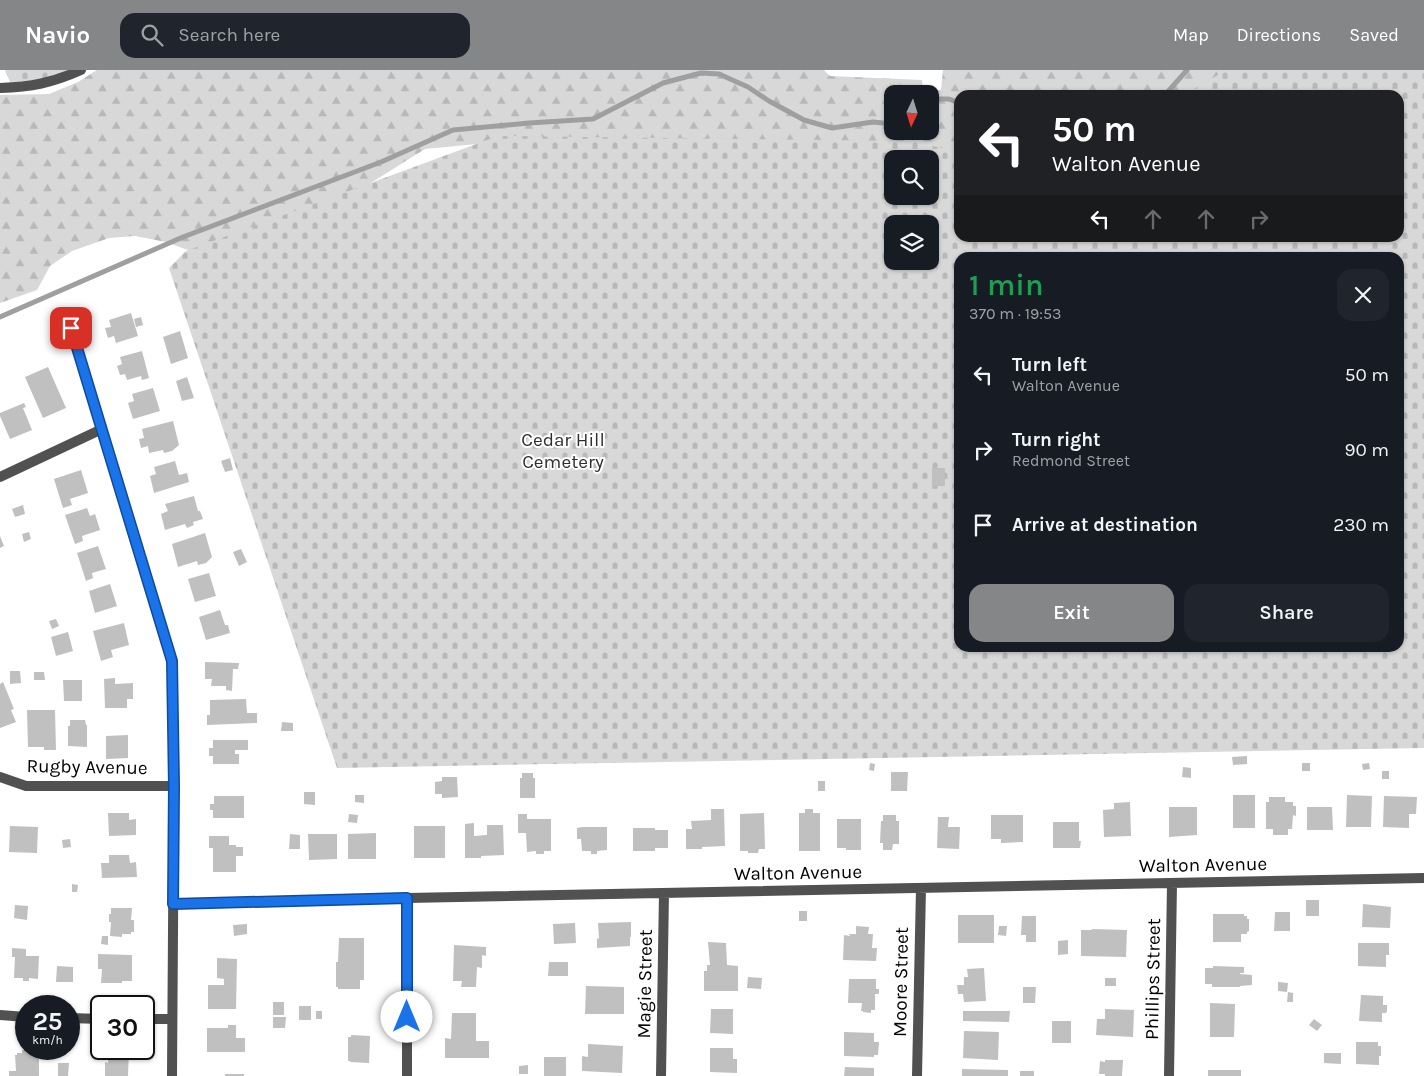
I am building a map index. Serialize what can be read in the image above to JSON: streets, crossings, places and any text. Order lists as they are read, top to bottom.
{
  "streets": {
    "street": [
      "Rugby Avenue",
      "Walton Avenue",
      "Phillips Street",
      "Moore Street",
      "Magie Street"
    ]
  },
  "crossings": [
    ["Walton Avenue", "Phillips Street"],
    ["Walton Avenue", "Moore Street"],
    ["Walton Avenue", "Magie Street"]
  ],
  "parks": ["Cedar Hill Cemetery"],
  "north": "bottom",
  "page": {
    "header": "Navio",
    "search": "Search here",
    "nav": ["Map", "Directions", "Saved"],
    "turn": ["50 m", "Walton Avenue"],
    "heading": ["1 min", "370 m · 19:53"],
    "list": [
      {
        "name": "Turn left",
        "note": "Walton Avenue",
        "value": "50 m"
      },
      {
        "name": "Turn right",
        "note": "Redmond Street",
        "value": "90 m"
      },
      {
        "name": "Arrive at destination",
        "value": "230 m"
      }
    ],
    "buttons": ["Exit", "Share"],
    "speed": "25 km/h",
    "limit": "30"
  }
}
